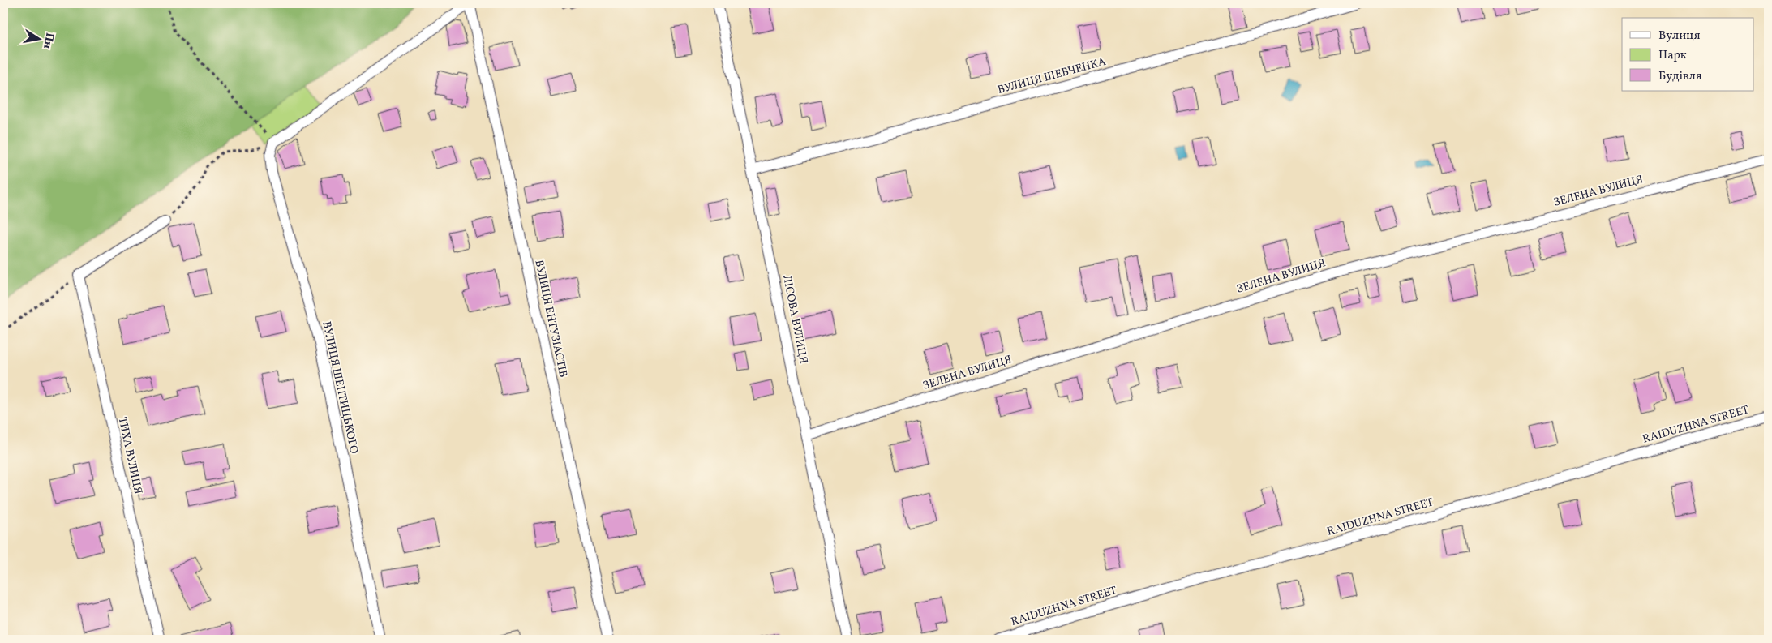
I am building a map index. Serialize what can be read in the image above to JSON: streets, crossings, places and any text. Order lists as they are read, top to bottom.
{
  "streets": {
    "street": [
      "ВУЛИЦЯ ШЕВЧЕНКА",
      "ЗЕЛЕНА ВУЛИЦЯ",
      "ВУЛИЦЯ ЕНТУЗІАСТІВ",
      "ЛІСОВА ВУЛИЦЯ",
      "ВУЛИЦЯ ШЕПТИЦЬКОГО",
      "RAIDUZHNA STREET",
      "ТИХА ВУЛИЦЯ"
    ]
  },
  "crossings": [
    ["ВУЛИЦЯ ШЕВЧЕНКА", "ЛІСОВА ВУЛИЦЯ"],
    ["ЗЕЛЕНА ВУЛИЦЯ", "ЛІСОВА ВУЛИЦЯ"]
  ],
  "legend": ["Вулиця", "Парк", "Будівля"],
  "north": "right"
}
